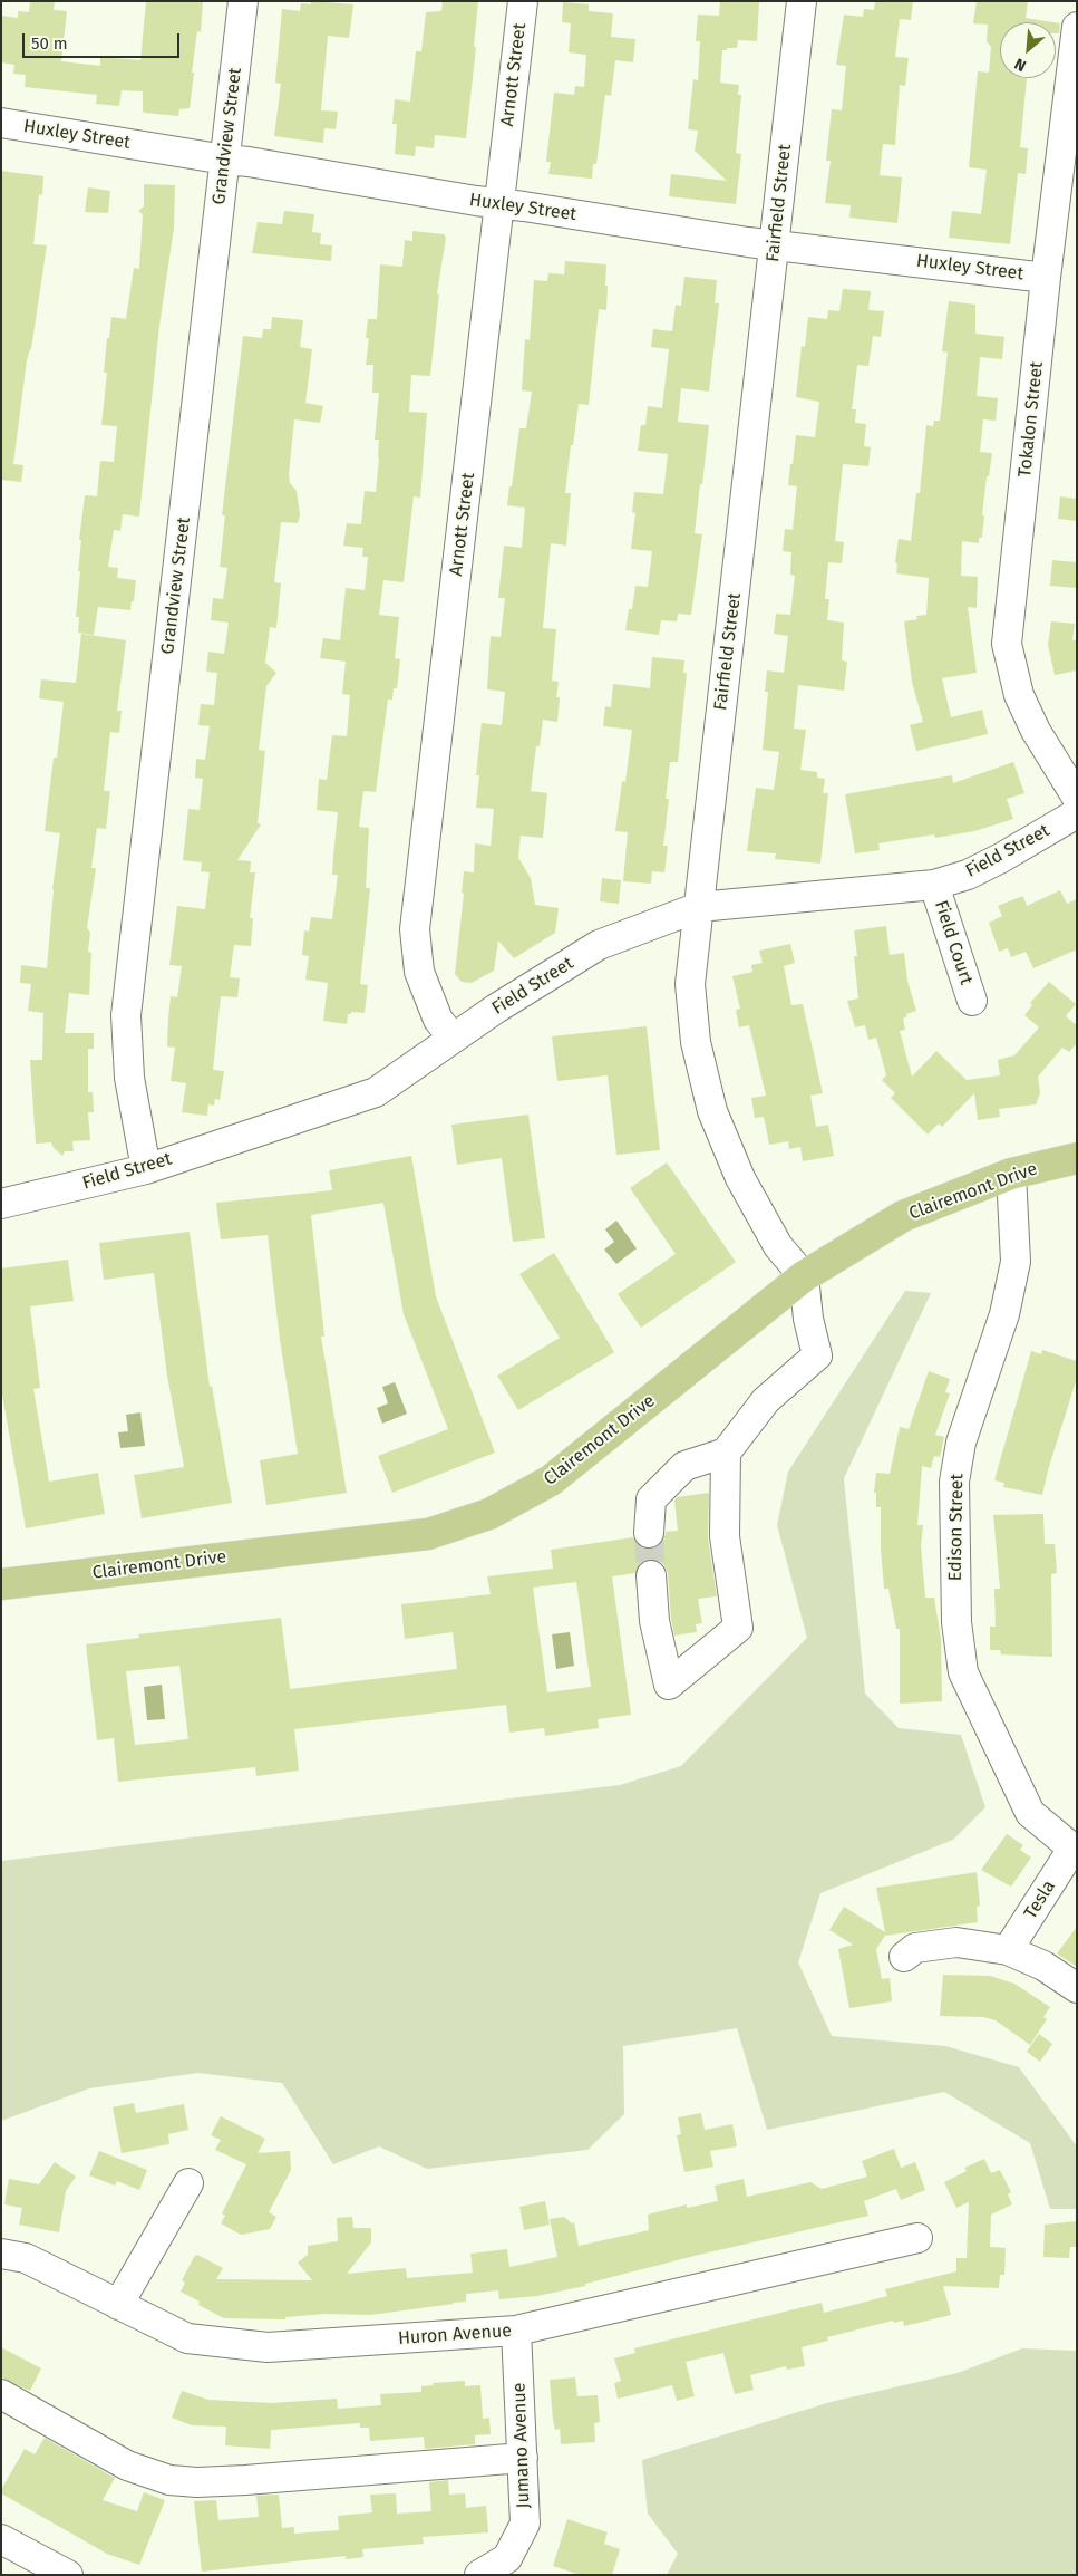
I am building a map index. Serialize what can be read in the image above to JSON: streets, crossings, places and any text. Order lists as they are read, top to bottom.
{
  "streets": {
    "main road": ["Clairemont Drive"],
    "street": [
      "Arnott Street",
      "Huxley Street",
      "Grandview Street",
      "Fairfield Street",
      "Tokalon Street",
      "Field Street",
      "Field Court",
      "Edison Street",
      "Tesla",
      "Huron Avenue",
      "Jumano Avenue"
    ]
  },
  "crossings": [
    ["Arnott Street", "Huxley Street"],
    ["Arnott Street", "Field Street"],
    ["Huxley Street", "Grandview Street"],
    ["Huxley Street", "Fairfield Street"],
    ["Huxley Street", "Tokalon Street"],
    ["Grandview Street", "Field Street"],
    ["Fairfield Street", "Field Street"],
    ["Fairfield Street", "Clairemont Drive"],
    ["Field Street", "Field Court"],
    ["Clairemont Drive", "Edison Street"],
    ["Edison Street", "Tesla"],
    ["Huron Avenue", "Jumano Avenue"]
  ],
  "scale_bar": "50 m",
  "north": "bottom left"
}
